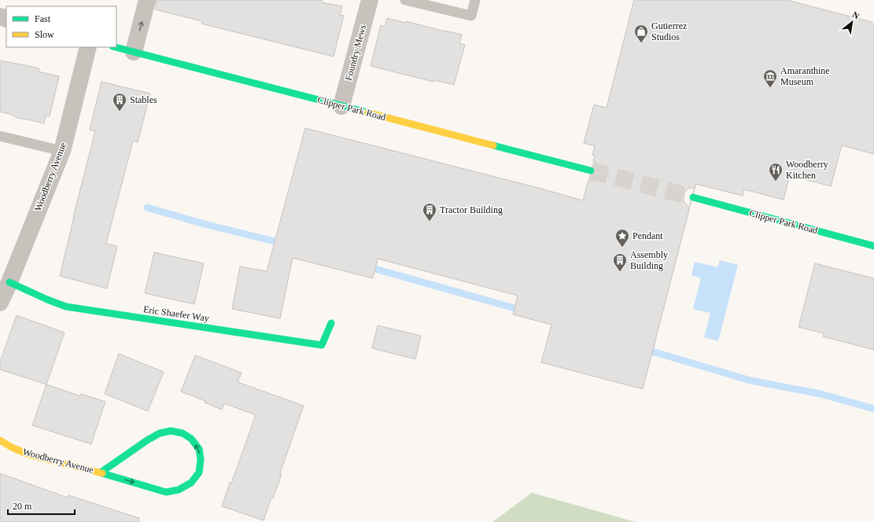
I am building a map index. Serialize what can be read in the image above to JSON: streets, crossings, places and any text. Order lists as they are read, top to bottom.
{
  "streets": {
    "street": [
      "Foundry Mews",
      "Clipper Park Road",
      "Woodberry Avenue",
      "Eric Shaefer Way"
    ]
  },
  "crossings": [
    ["Foundry Mews", "Clipper Park Road"],
    ["Woodberry Avenue", "Eric Shaefer Way"]
  ],
  "places": {
    "shop": ["Gutierrez Studios"],
    "museum": ["Amaranthine Museum"],
    "building": ["Stables", "Tractor Building", "Assembly Building"],
    "restaurant": ["Woodberry Kitchen"],
    "place": ["Pendant"]
  },
  "legend": ["Fast", "Slow"],
  "scale_bar": "20 m",
  "north": "top right"
}
